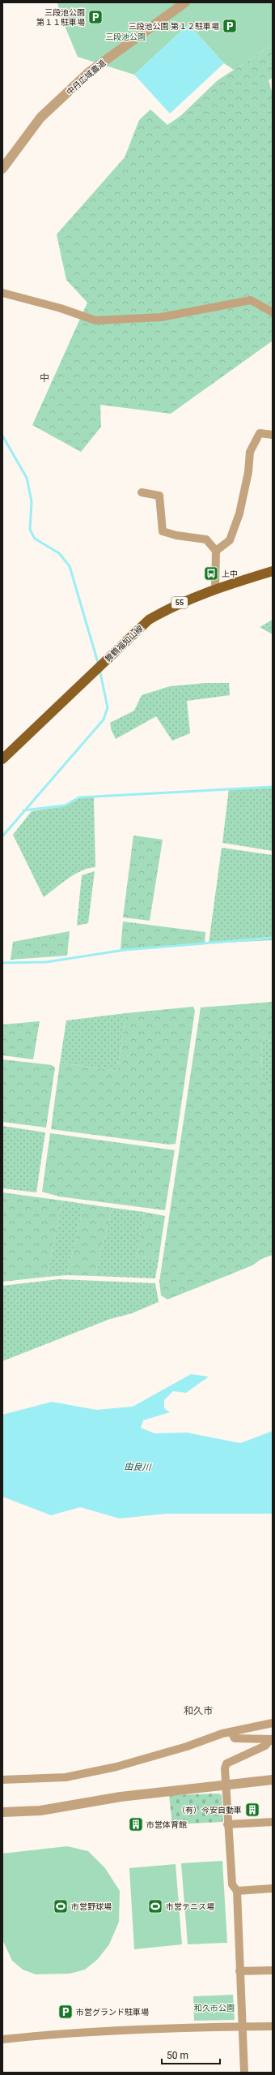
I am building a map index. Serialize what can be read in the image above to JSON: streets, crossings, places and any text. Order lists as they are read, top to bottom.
{
  "streets": {
    "main road": ["55", "舞鶴福知山線"],
    "street": ["中丹広域農道"]
  },
  "districts": ["中", "和久市"],
  "water": ["由良川"],
  "parks": ["三段池公園", "和久市公園"],
  "places": {
    "parking": ["三段池公園 第１１駐車場", "三段池公園 第１２駐車場", "市営グランド駐車場"],
    "bus stop": ["上中"],
    "building": ["（有）今安自動車", "市営体育館"],
    "sports": ["市営野球場", "市営テニス場"]
  },
  "scale_bar": "50 m"
}
